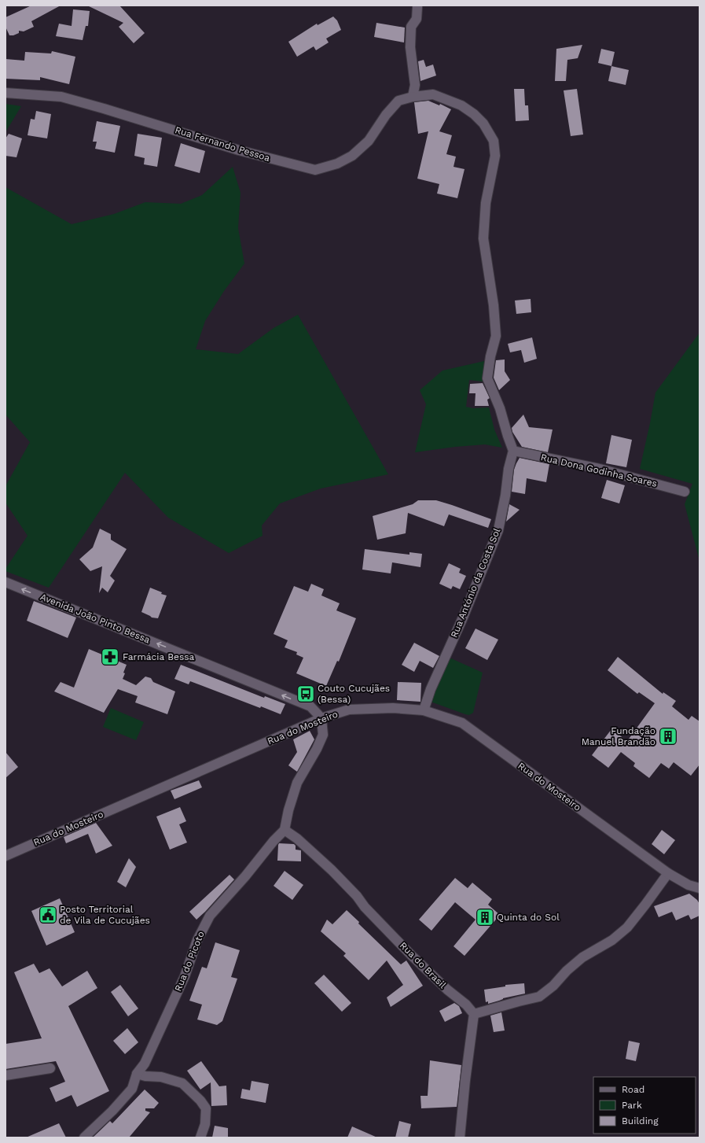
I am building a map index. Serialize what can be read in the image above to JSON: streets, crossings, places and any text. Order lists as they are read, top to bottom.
{
  "streets": {
    "street": [
      "Rua Fernando Pessoa",
      "Rua Dona Godinha Soares",
      "Rua António da Costa Sol",
      "Avenida João Pinto Bessa",
      "Rua do Mosteiro",
      "Rua do Picoto",
      "Rua do Brasil"
    ]
  },
  "crossings": [
    ["Rua Dona Godinha Soares", "Rua António da Costa Sol"],
    ["Rua António da Costa Sol", "Rua do Mosteiro"],
    ["Avenida João Pinto Bessa", "Rua do Mosteiro"],
    ["Rua do Picoto", "Rua do Brasil"]
  ],
  "one_way": ["Avenida João Pinto Bessa"],
  "places": {
    "pharmacy": ["Farmácia Bessa"],
    "bus stop": ["Couto Cucujães (Bessa)"],
    "building": ["Fundação Manuel Brandão", "Quinta do Sol"],
    "public building": ["Posto Territorial de Vila de Cucujães"]
  },
  "legend": ["Road", "Park", "Building"]
}
